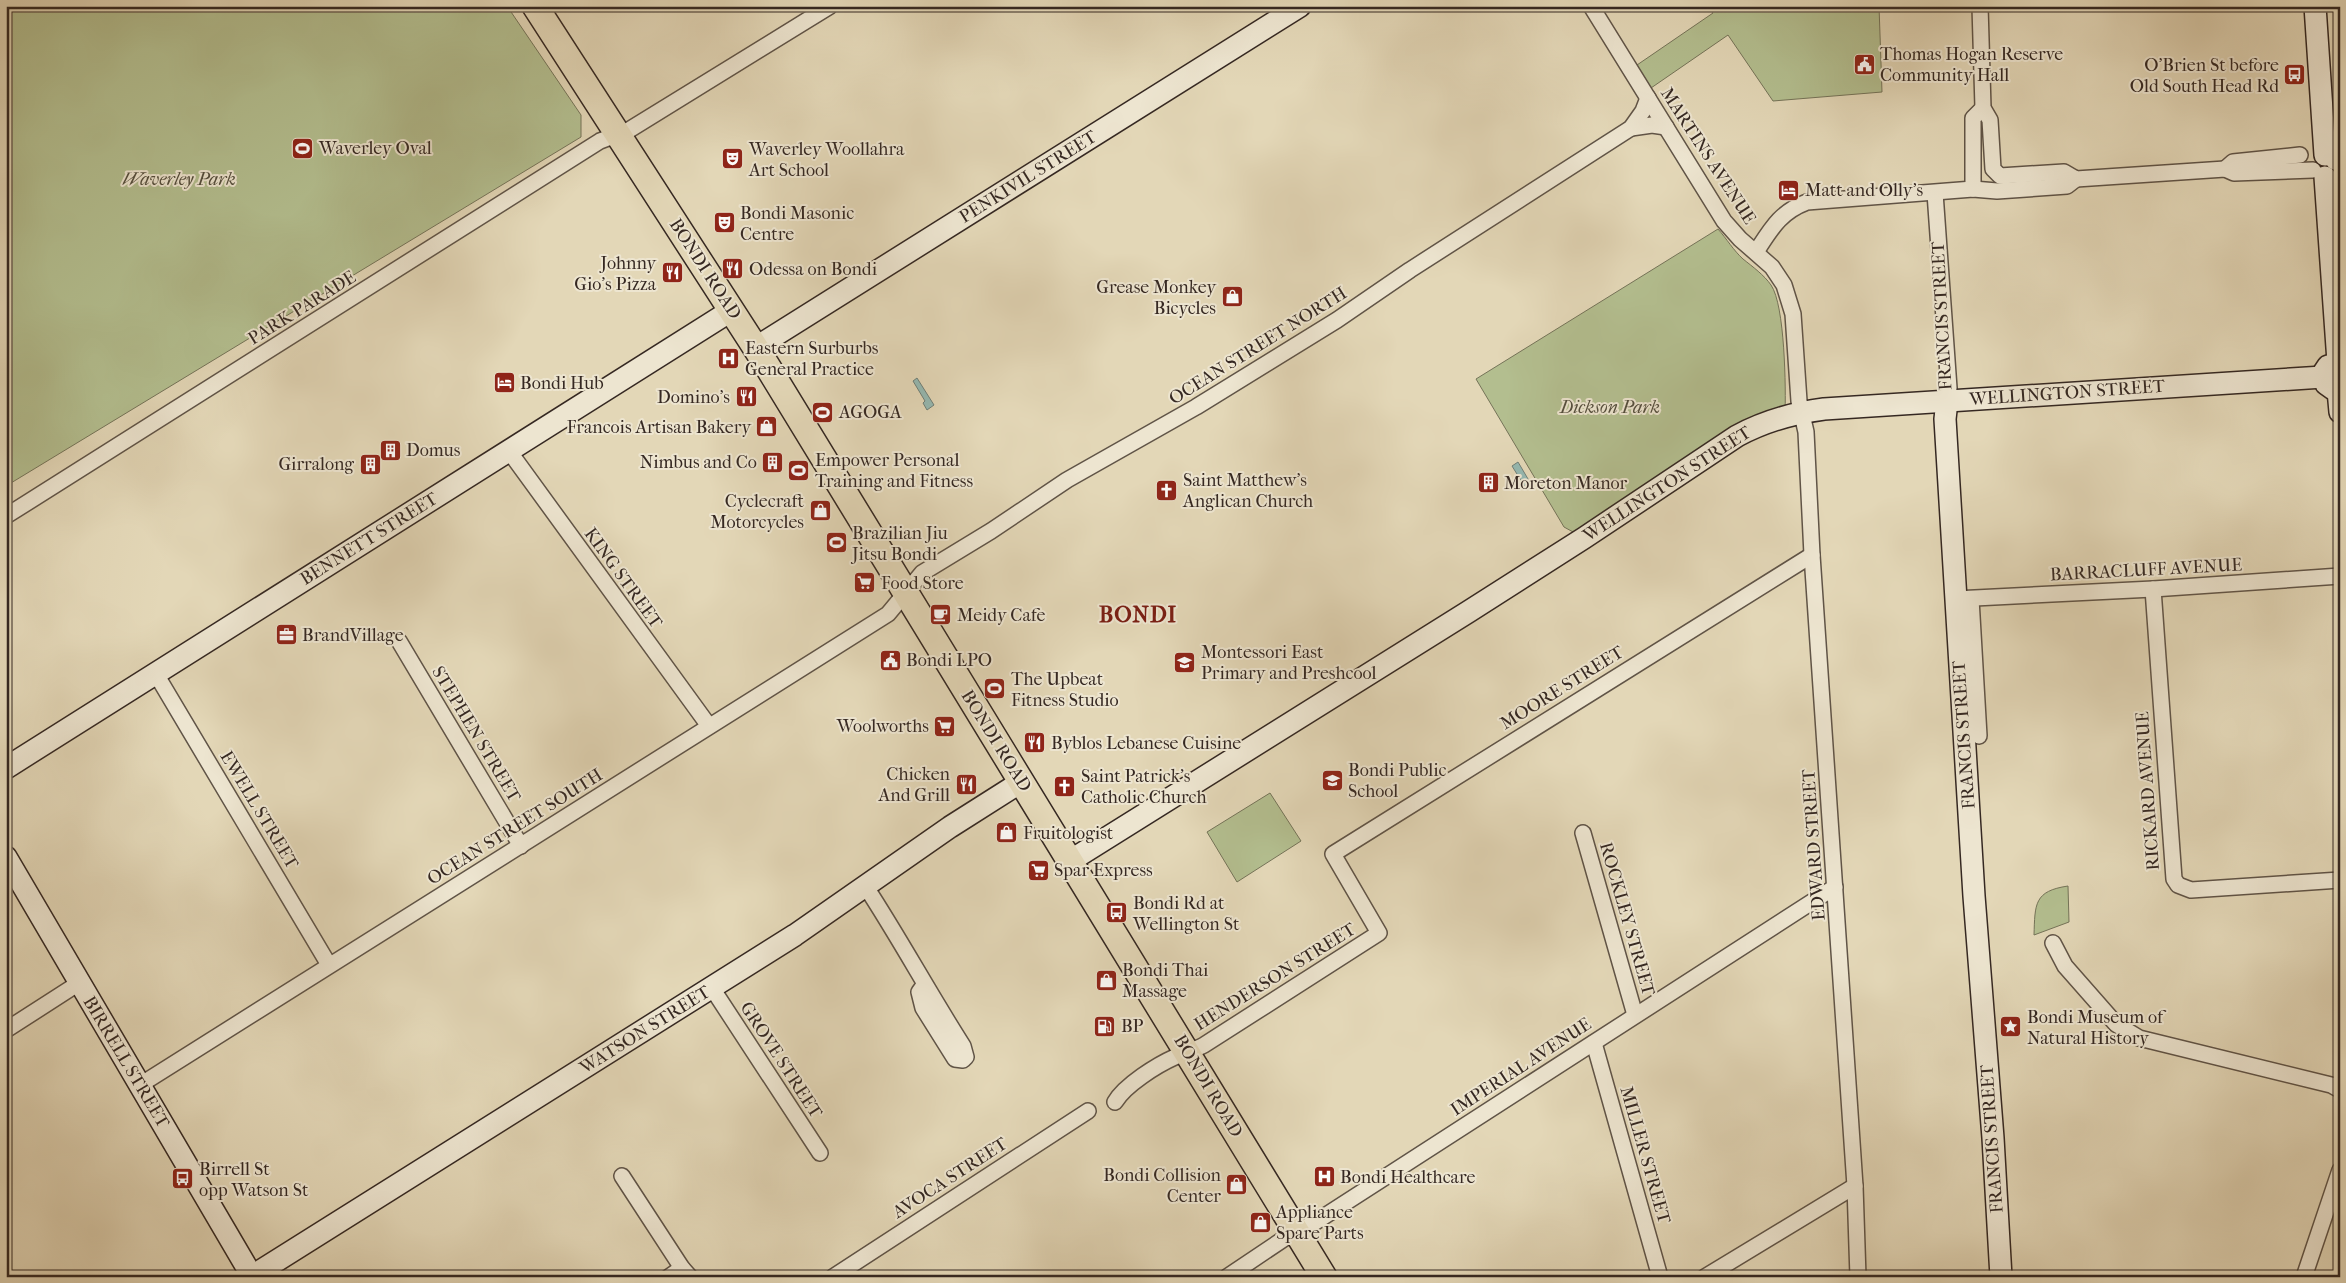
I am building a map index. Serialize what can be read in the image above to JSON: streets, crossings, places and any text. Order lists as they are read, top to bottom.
{
  "streets": {
    "main road": ["BONDI ROAD"],
    "street": [
      "MARTINS AVENUE",
      "PENKIVIL STREET",
      "PARK PARADE",
      "FRANCIS STREET",
      "OCEAN STREET NORTH",
      "WELLINGTON STREET",
      "BENNETT STREET",
      "BARRACLUFF AVENUE",
      "KING STREET",
      "MOORE STREET",
      "STEPHEN STREET",
      "RICKARD AVENUE",
      "EWELL STREET",
      "OCEAN STREET SOUTH",
      "EDWARD STREET",
      "ROCKLEY STREET",
      "HENDERSON STREET",
      "WATSON STREET",
      "GROVE STREET",
      "BIRRELL STREET",
      "IMPERIAL AVENUE",
      "MILLER STREET",
      "AVOCA STREET"
    ]
  },
  "crossings": [
    ["MARTINS AVENUE", "OCEAN STREET NORTH"],
    ["MARTINS AVENUE", "WELLINGTON STREET"],
    ["MARTINS AVENUE", "EDWARD STREET"],
    ["PENKIVIL STREET", "BONDI ROAD"],
    ["BONDI ROAD", "PARK PARADE"],
    ["BONDI ROAD", "OCEAN STREET NORTH"],
    ["BONDI ROAD", "WELLINGTON STREET"],
    ["BONDI ROAD", "BENNETT STREET"],
    ["BONDI ROAD", "OCEAN STREET SOUTH"],
    ["BONDI ROAD", "HENDERSON STREET"],
    ["BONDI ROAD", "WATSON STREET"],
    ["BONDI ROAD", "IMPERIAL AVENUE"],
    ["FRANCIS STREET", "WELLINGTON STREET"],
    ["FRANCIS STREET", "BARRACLUFF AVENUE"],
    ["OCEAN STREET NORTH", "OCEAN STREET SOUTH"],
    ["WELLINGTON STREET", "EDWARD STREET"],
    ["BENNETT STREET", "KING STREET"],
    ["BENNETT STREET", "EWELL STREET"],
    ["BARRACLUFF AVENUE", "RICKARD AVENUE"],
    ["KING STREET", "OCEAN STREET SOUTH"],
    ["MOORE STREET", "EDWARD STREET"],
    ["MOORE STREET", "HENDERSON STREET"],
    ["STEPHEN STREET", "OCEAN STREET SOUTH"],
    ["EWELL STREET", "OCEAN STREET SOUTH"],
    ["OCEAN STREET SOUTH", "BIRRELL STREET"],
    ["EDWARD STREET", "IMPERIAL AVENUE"],
    ["ROCKLEY STREET", "IMPERIAL AVENUE"],
    ["WATSON STREET", "GROVE STREET"],
    ["WATSON STREET", "BIRRELL STREET"],
    ["IMPERIAL AVENUE", "MILLER STREET"]
  ],
  "districts": ["BONDI"],
  "parks": ["Waverley Park", "Dickson Park"],
  "places": {
    "public building": ["Thomas Hogan Reserve Community Hall", "Bondi LPO"],
    "bus stop": ["O'Brien St before Old South Head Rd", "Bondi Rd at Wellington St", "Birrell St opp Watson St"],
    "sports": [
      "Waverley Oval",
      "AGOGA",
      "Empower Personal Training and Fitness",
      "Brazilian Jiu Jitsu Bondi",
      "The Upbeat Fitness Studio"
    ],
    "theatre": ["Waverley Woollahra Art School", "Bondi Masonic Centre"],
    "hotel": ["Matt and Olly's", "Bondi Hub"],
    "restaurant": [
      "Odessa on Bondi",
      "Johnny Gio's Pizza",
      "Domino's",
      "Byblos Lebanese Cuisine",
      "Chicken And Grill"
    ],
    "shop": [
      "Grease Monkey Bicycles",
      "Francois Artisan Bakery",
      "Cyclecraft Motorcycles",
      "Fruitologist",
      "Bondi Thai Massage",
      "Bondi Collision Center",
      "Appliance Spare Parts"
    ],
    "hospital": ["Eastern Surburbs General Practice", "Bondi Healthcare"],
    "building": [
      "Domus",
      "Nimbus and Co",
      "Girralong",
      "Moreton Manor"
    ],
    "church": ["Saint Matthew's Anglican Church", "Saint Patrick's Catholic Church"],
    "supermarket": ["Food Store", "Woolworths", "Spar Express"],
    "cafe": ["Meidy Cafe"],
    "office": ["BrandVillage"],
    "school or university": ["Montessori East Primary and Preshcool", "Bondi Public School"],
    "fuel station": ["BP"],
    "place": ["Bondi Museum of Natural History"]
  }
}
